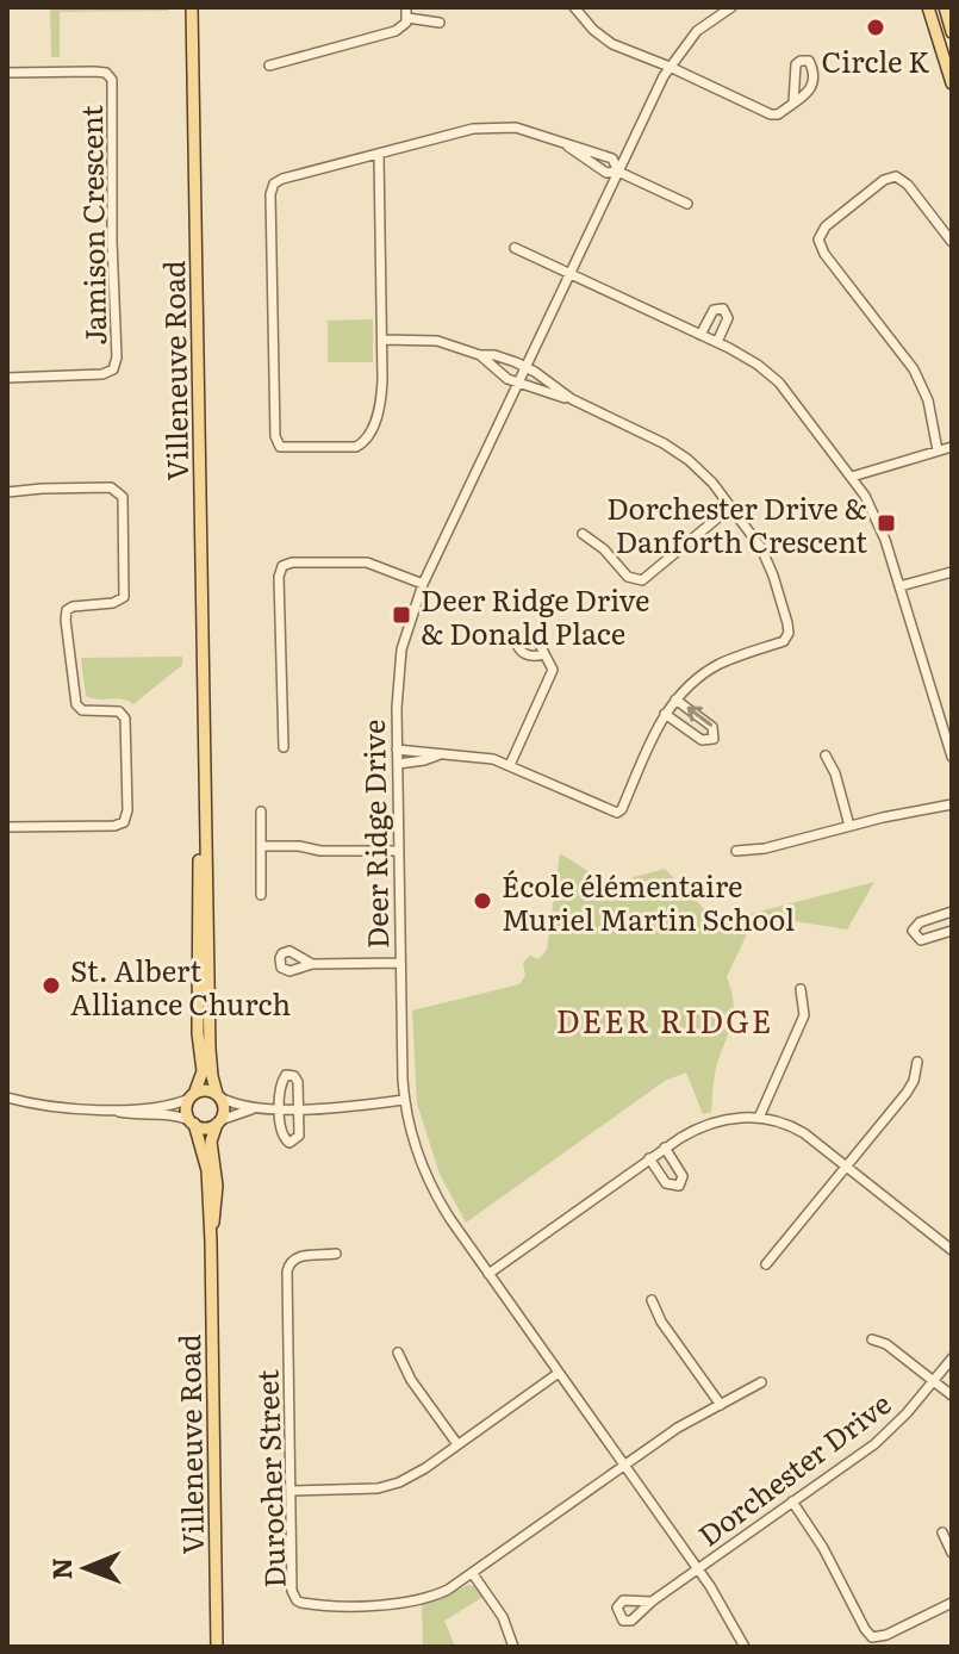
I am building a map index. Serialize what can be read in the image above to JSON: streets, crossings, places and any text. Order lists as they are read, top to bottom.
{
  "streets": {
    "main road": ["Villeneuve Road"],
    "street": [
      "Jamison Crescent",
      "Deer Ridge Drive",
      "Dorchester Drive",
      "Durocher Street"
    ]
  },
  "crossings": [
    ["Deer Ridge Drive", "Dorchester Drive"],
    ["Deer Ridge Drive", "Durocher Street"]
  ],
  "districts": ["DEER RIDGE"],
  "places": {
    "other": ["Circle K", "École élémentaire Muriel Martin School", "St. Albert Alliance Church"],
    "transit": ["Dorchester Drive & Danforth Crescent", "Deer Ridge Drive & Donald Place"]
  },
  "north": "left"
}
